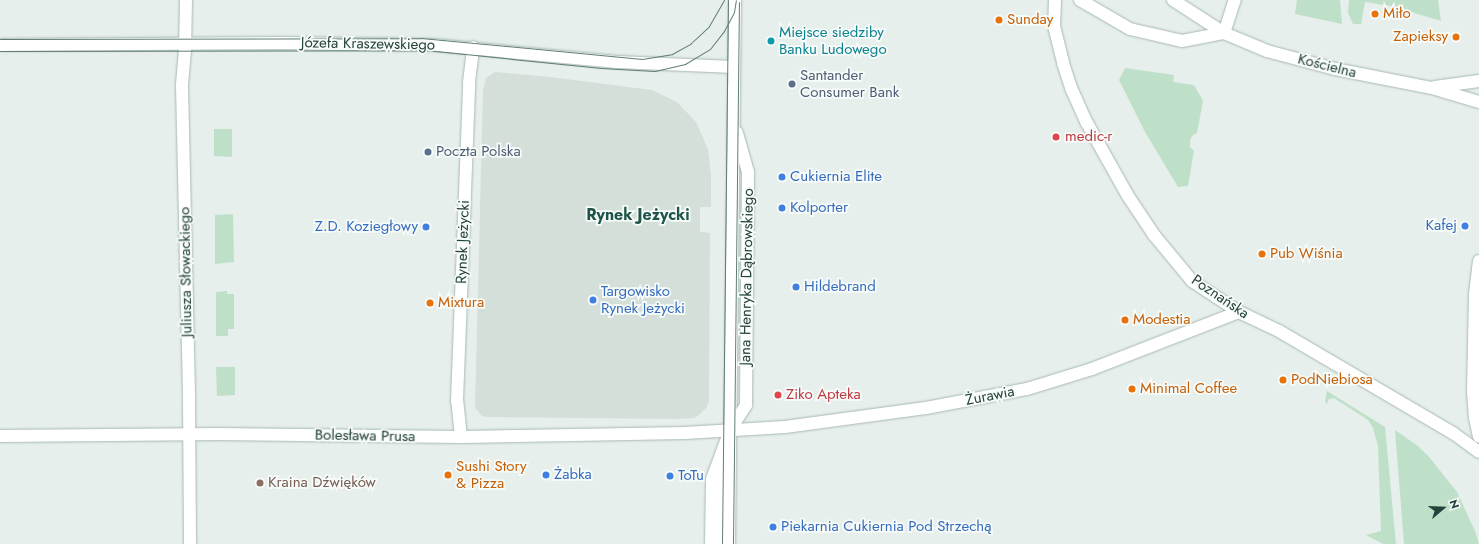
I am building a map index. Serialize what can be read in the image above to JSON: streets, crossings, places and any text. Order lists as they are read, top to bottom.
{
  "streets": {
    "street": [
      "Józefa Kraszewskiego",
      "Kościelna",
      "Rynek Jeżycki",
      "Juliusza Słowackiego",
      "Jana Henryka Dąbrowskiego",
      "Poznańska",
      "Żurawia",
      "Bolesława Prusa"
    ]
  },
  "crossings": [
    ["Józefa Kraszewskiego", "Rynek Jeżycki"],
    ["Józefa Kraszewskiego", "Juliusza Słowackiego"],
    ["Józefa Kraszewskiego", "Jana Henryka Dąbrowskiego"],
    ["Rynek Jeżycki", "Bolesława Prusa"],
    ["Juliusza Słowackiego", "Bolesława Prusa"],
    ["Jana Henryka Dąbrowskiego", "Żurawia"],
    ["Jana Henryka Dąbrowskiego", "Bolesława Prusa"],
    ["Poznańska", "Żurawia"],
    ["Żurawia", "Bolesława Prusa"]
  ],
  "districts": ["Rynek Jeżycki"],
  "places": [
    "Miło",
    "Sunday",
    "Zapieksy",
    "Miejsce siedziby Banku Ludowego",
    "Santander Consumer Bank",
    "medic-r",
    "Poczta Polska",
    "Cukiernia Elite",
    "Kolporter",
    "Kafej",
    "Z.D. Koziegłowy",
    "Pub Wiśnia",
    "Hildebrand",
    "Targowisko Rynek Jeżycki",
    "Mixtura",
    "Modestia",
    "PodNiebiosa",
    "Minimal Coffee",
    "Ziko Apteka",
    "Sushi Story & Pizza",
    "Żabka",
    "ToTu",
    "Kraina Dźwięków",
    "Piekarnia Cukiernia Pod Strzechą"
  ],
  "north": "right"
}
